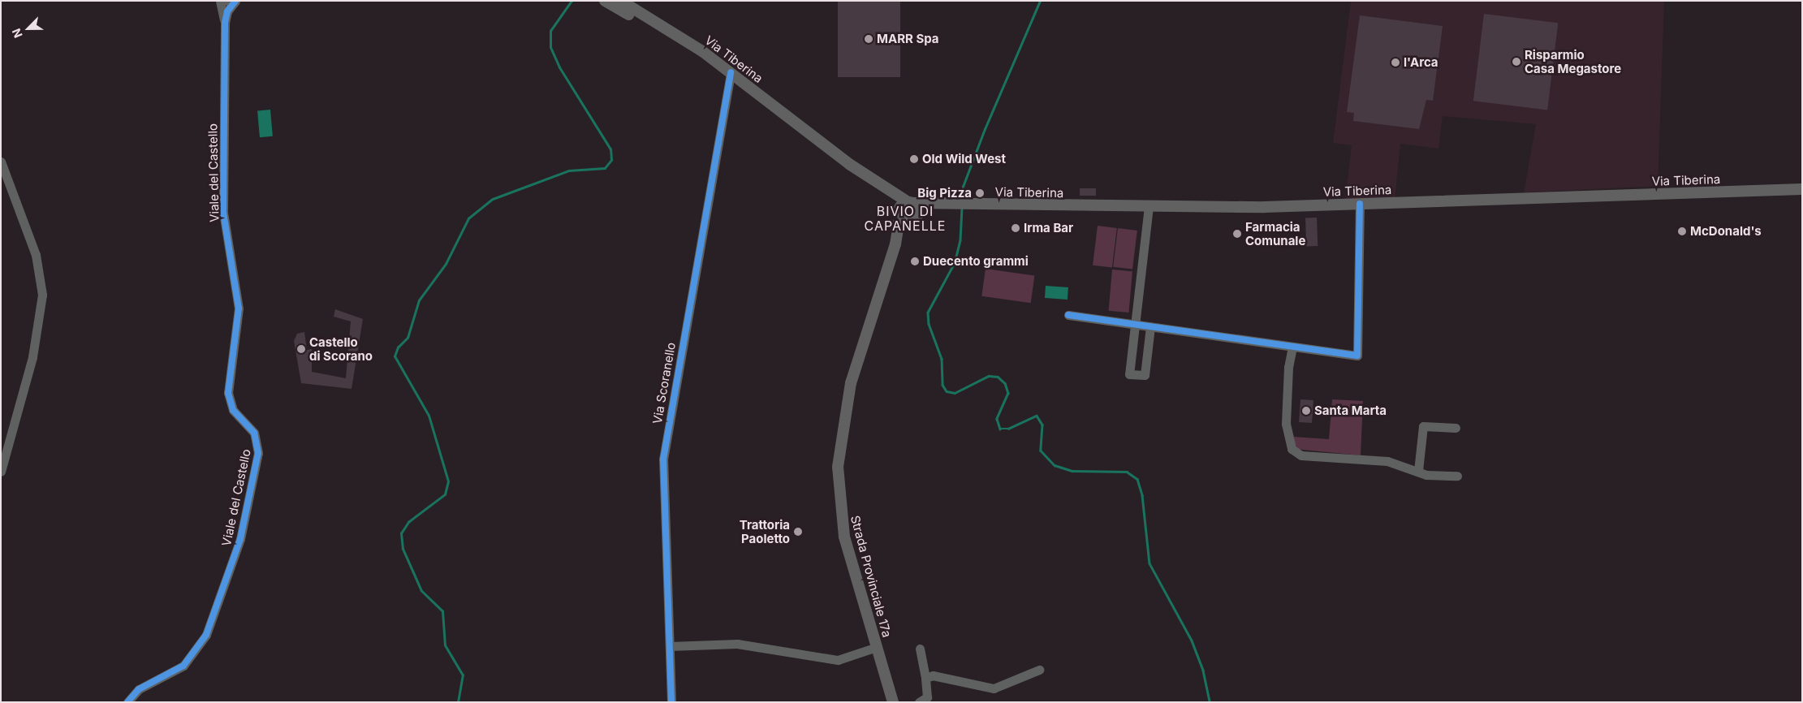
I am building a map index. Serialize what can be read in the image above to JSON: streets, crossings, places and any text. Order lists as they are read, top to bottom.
{
  "streets": {
    "main road": ["Via Tiberina", "Strada Provinciale 17a"],
    "street": ["Viale del Castello", "Via Scoranello"]
  },
  "crossings": [
    ["Via Tiberina", "Via Scoranello"]
  ],
  "districts": ["BIVIO DI CAPANELLE"],
  "places": [
    "MARR Spa",
    "Risparmio Casa Megastore",
    "l'Arca",
    "Old Wild West",
    "Big Pizza",
    "Irma Bar",
    "McDonald's",
    "Farmacia Comunale",
    "Duecento grammi",
    "Castello di Scorano",
    "Santa Marta",
    "Trattoria Paoletto"
  ],
  "north": "bottom left"
}
